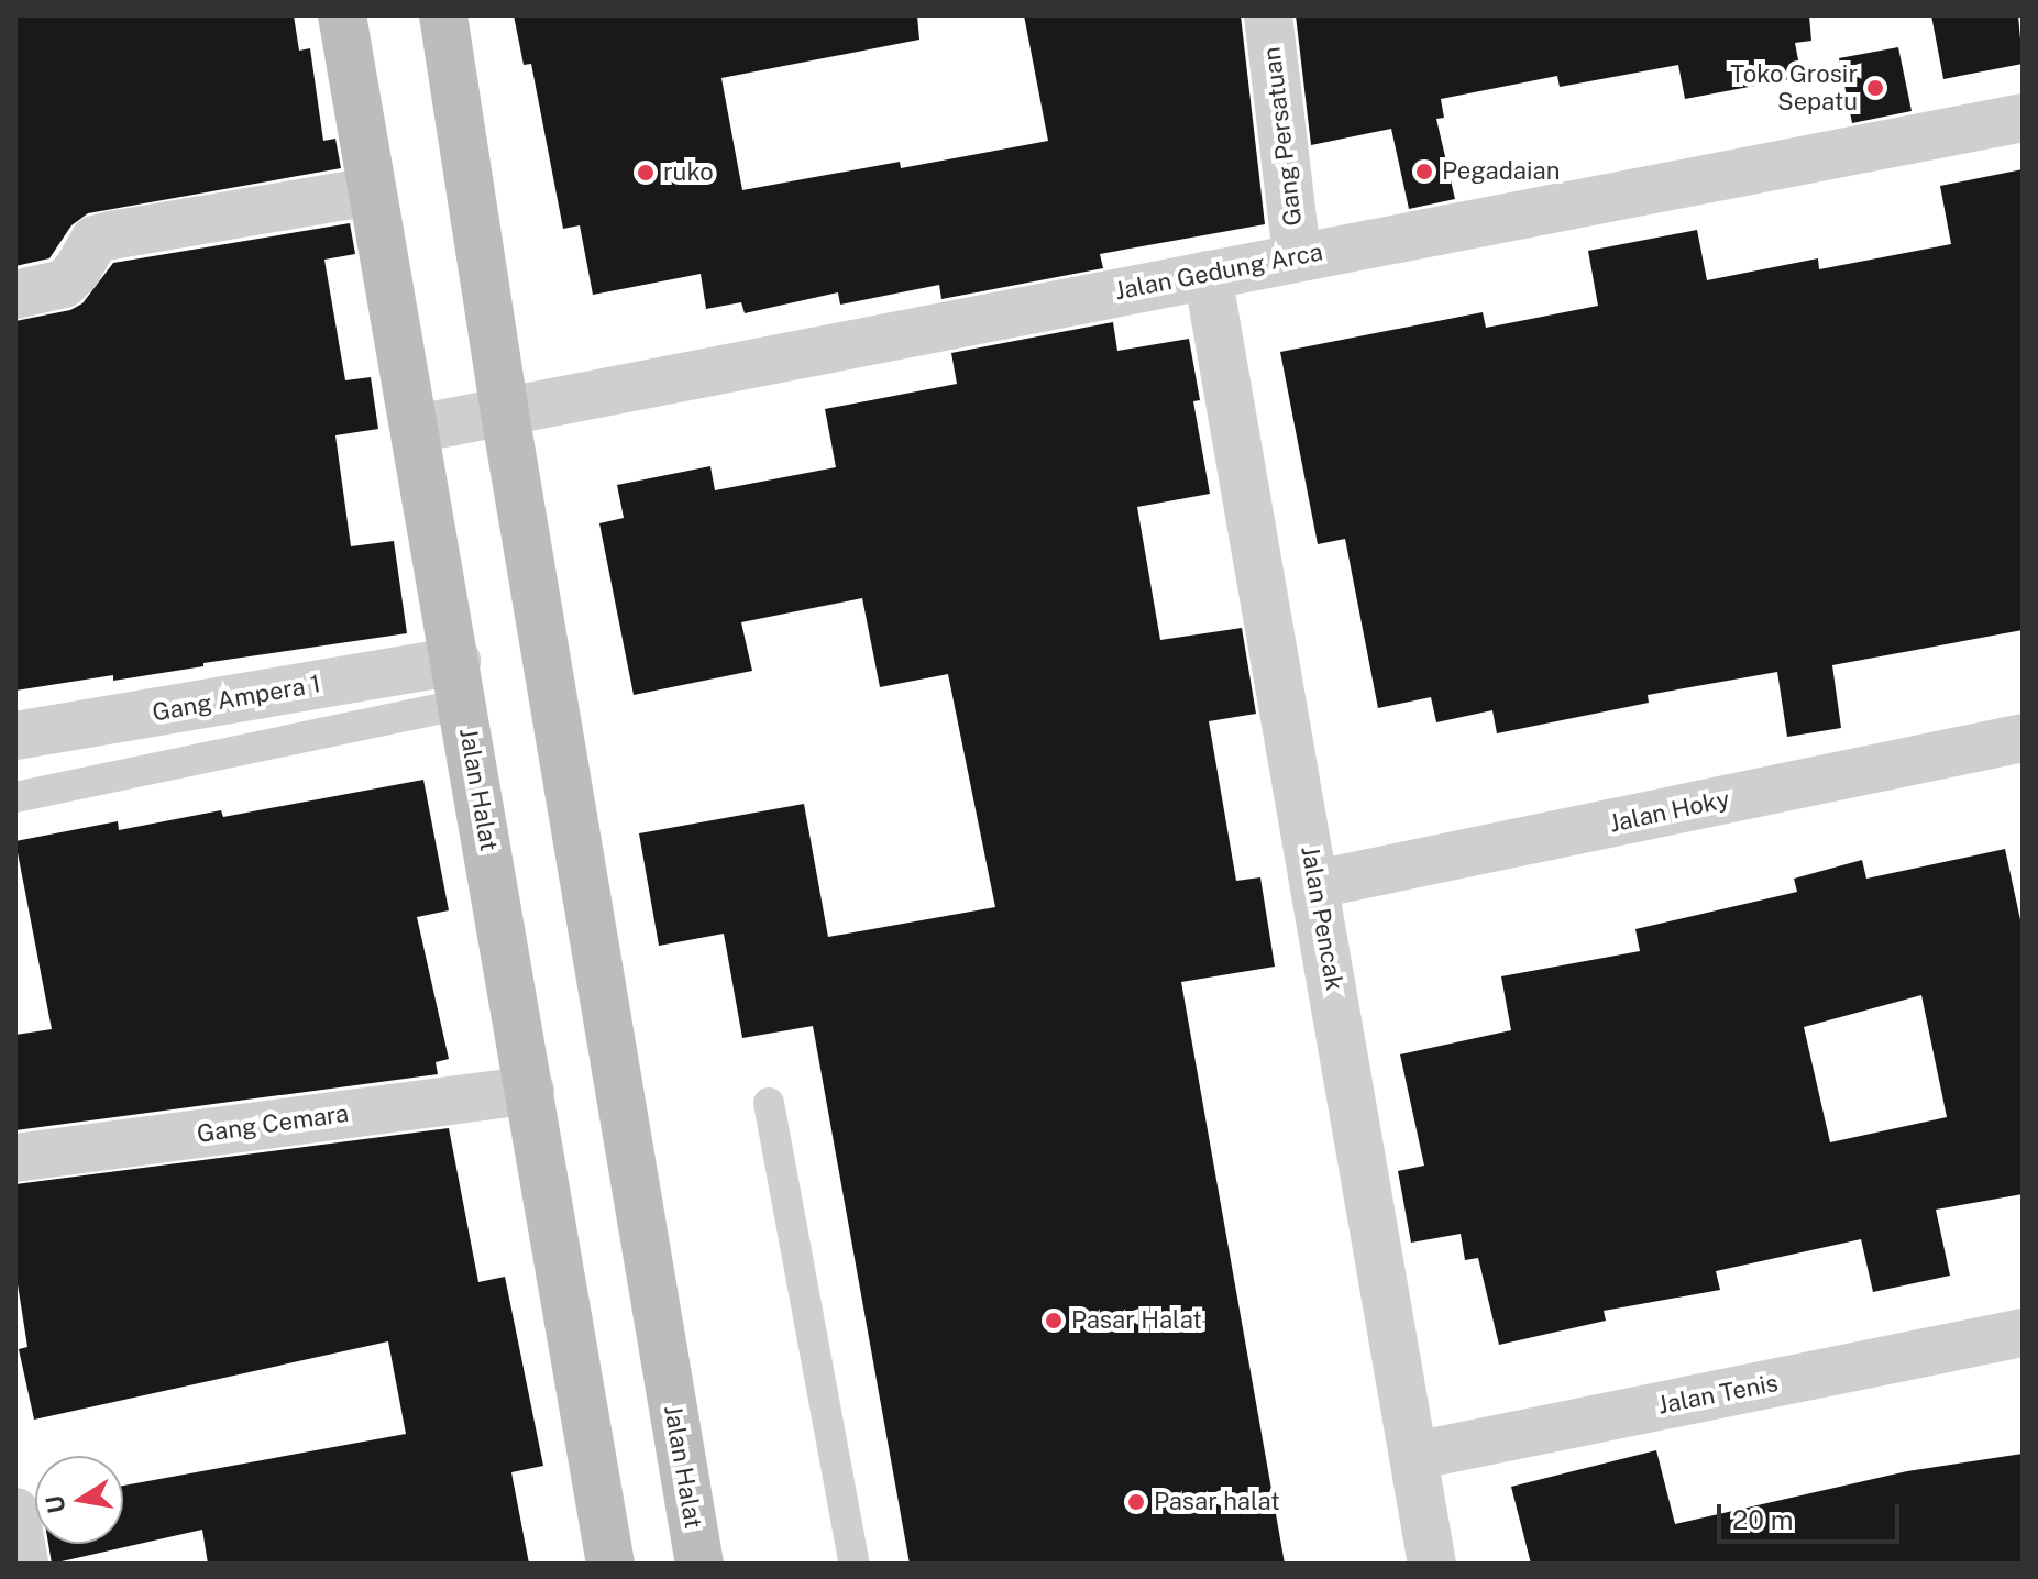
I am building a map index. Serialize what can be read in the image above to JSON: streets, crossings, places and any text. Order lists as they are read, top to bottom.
{
  "streets": {
    "main road": ["Jalan Halat"],
    "street": [
      "Gang Persatuan",
      "Jalan Gedung Arca",
      "Gang Ampera 1",
      "Jalan Hoky",
      "Jalan Pencak",
      "Gang Cemara",
      "Jalan Tenis"
    ]
  },
  "crossings": [
    ["Gang Persatuan", "Jalan Gedung Arca"],
    ["Jalan Gedung Arca", "Jalan Halat"],
    ["Jalan Gedung Arca", "Jalan Pencak"],
    ["Gang Ampera 1", "Jalan Halat"],
    ["Jalan Halat", "Gang Cemara"],
    ["Jalan Hoky", "Jalan Pencak"],
    ["Jalan Pencak", "Jalan Tenis"]
  ],
  "places": [
    "Toko Grosir Sepatu",
    "Pegadaian",
    "ruko",
    "Pasar Halat",
    "Pasar halat"
  ],
  "scale_bar": "20 m",
  "north": "left"
}
